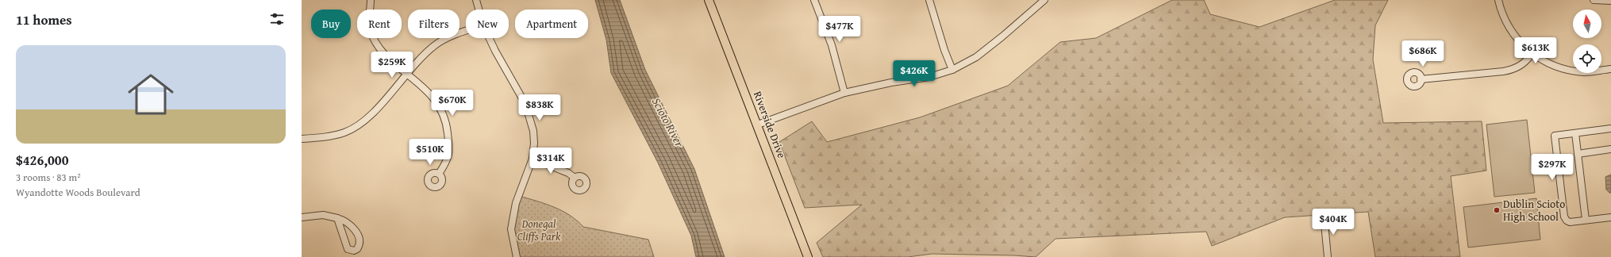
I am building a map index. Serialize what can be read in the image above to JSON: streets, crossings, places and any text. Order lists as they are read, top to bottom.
{
  "streets": {
    "main road": ["Riverside Drive"]
  },
  "water": ["Scioto River"],
  "parks": ["Donegal Cliffs Park"],
  "places": ["Dublin Scioto High School"],
  "north": "top",
  "page": {
    "heading": "11 homes",
    "chip": [
      "Buy",
      "Rent",
      "Filters",
      "New",
      "Apartment"
    ],
    "price": [
      "$477K",
      "$613K",
      "$686K",
      "$259K",
      "$426K",
      "$670K",
      "$838K",
      "$510K",
      "$314K",
      "$297K",
      "$404K"
    ],
    "list": [
      {
        "name": "$426,000",
        "note": "3 rooms · 83 m² · Wyandotte Woods Boulevard"
      }
    ]
  }
}
